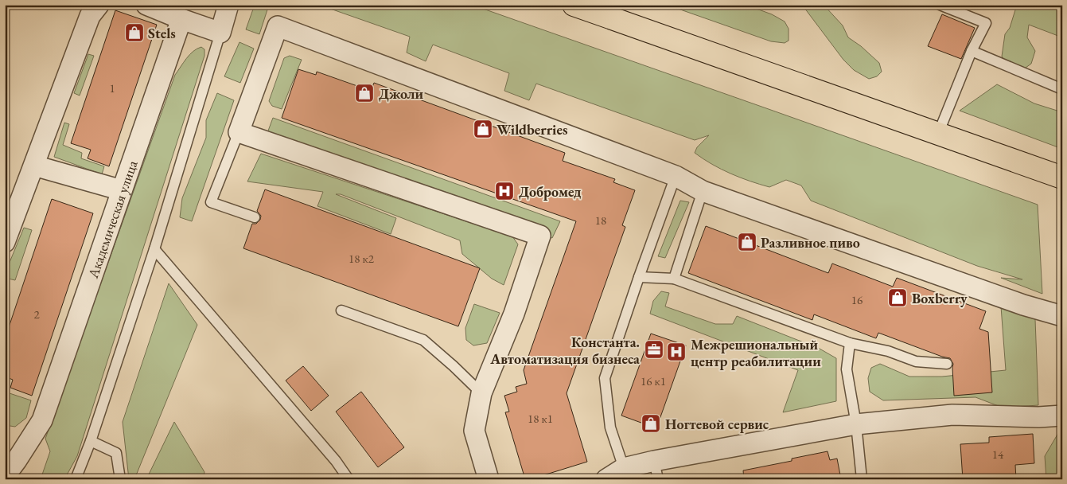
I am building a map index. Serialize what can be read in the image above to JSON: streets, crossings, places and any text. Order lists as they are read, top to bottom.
{
  "streets": {
    "street": ["Академическая улица"]
  },
  "places": {
    "shop": [
      "Stels",
      "Джоли",
      "Wildberries",
      "Разливное пиво",
      "Boxberry",
      "Ногтевой сервис"
    ],
    "hospital": ["Добромед", "Межрешиональный центр реабилитации"],
    "office": ["Константа. Автоматизация бизнеса"]
  },
  "house_numbers": [
    "1",
    "18",
    "18 к2",
    "16",
    "2",
    "16 к1",
    "18 к1",
    "14"
  ]
}
